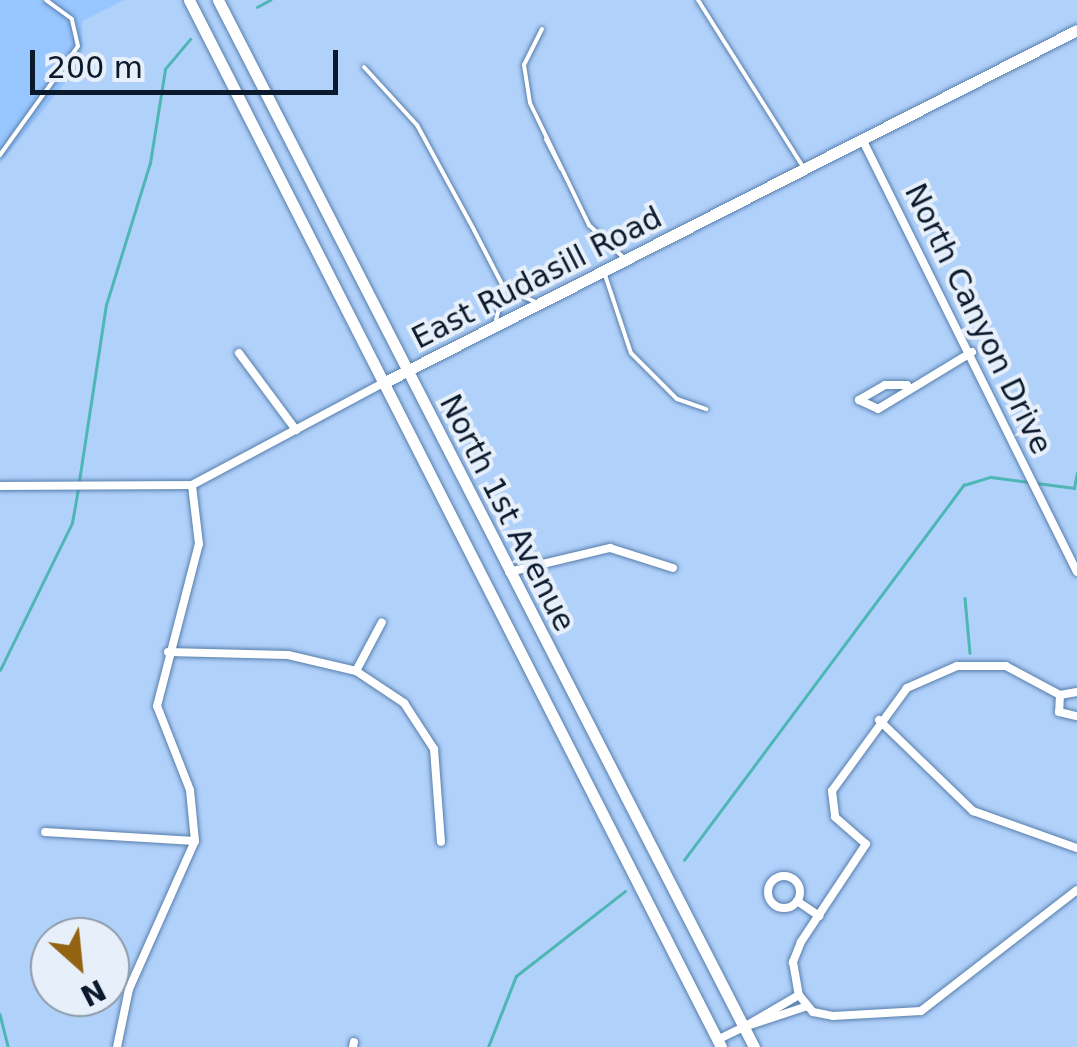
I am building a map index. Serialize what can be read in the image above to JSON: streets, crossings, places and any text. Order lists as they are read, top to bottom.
{
  "streets": {
    "main road": ["East Rudasill Road", "North 1st Avenue"],
    "street": ["North Canyon Drive"]
  },
  "crossings": [
    ["East Rudasill Road", "North Canyon Drive"],
    ["East Rudasill Road", "North 1st Avenue"]
  ],
  "scale_bar": "200 m",
  "north": "bottom right"
}
